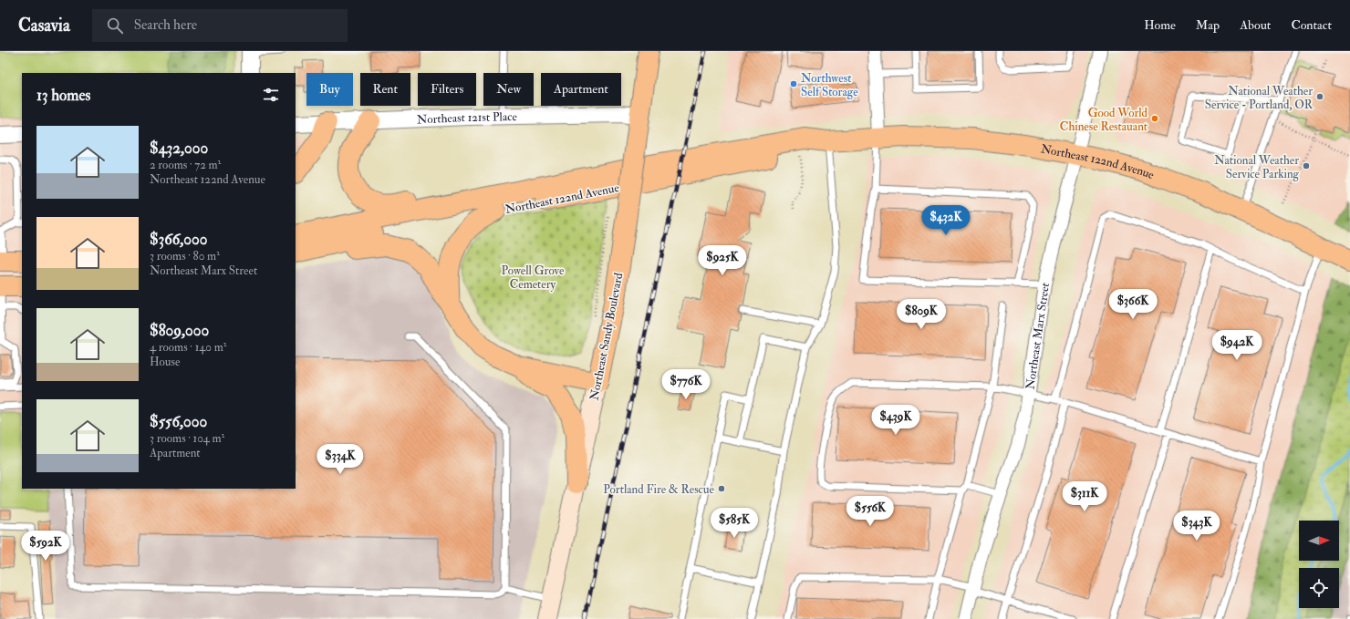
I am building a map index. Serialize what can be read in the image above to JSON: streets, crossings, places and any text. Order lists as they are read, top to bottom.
{
  "streets": {
    "main road": ["Northeast 122nd Avenue", "Northeast Sandy Boulevard"],
    "street": ["Northeast 121st Place", "Northeast Marx Street"]
  },
  "crossings": [
    ["Northeast 121st Place", "Northeast Sandy Boulevard"],
    ["Northeast 122nd Avenue", "Northeast Marx Street"]
  ],
  "parks": ["Powell Grove Cemetery"],
  "places": [
    "Northwest Self Storage",
    "National Weather Service - Portland, OR",
    "Good World Chinese Restauant",
    "National Weather Service Parking",
    "Portland Fire & Rescue"
  ],
  "north": "right",
  "page": {
    "header": "Casavia",
    "search": "Search here",
    "nav": [
      "Home",
      "Map",
      "About",
      "Contact"
    ],
    "chip": [
      "Buy",
      "Rent",
      "Filters",
      "New",
      "Apartment"
    ],
    "heading": "13 homes",
    "list": [
      {
        "name": "$432,000",
        "note": "2 rooms · 72 m² · Northeast 122nd Avenue"
      },
      {
        "name": "$366,000",
        "note": "3 rooms · 80 m² · Northeast Marx Street"
      },
      {
        "name": "$809,000",
        "note": "4 rooms · 140 m² · House"
      },
      {
        "name": "$556,000",
        "note": "3 rooms · 104 m² · Apartment"
      }
    ],
    "price": [
      "$432K",
      "$925K",
      "$366K",
      "$809K",
      "$942K",
      "$776K",
      "$439K",
      "$334K",
      "$311K",
      "$556K",
      "$585K",
      "$343K",
      "$592K"
    ]
  }
}
